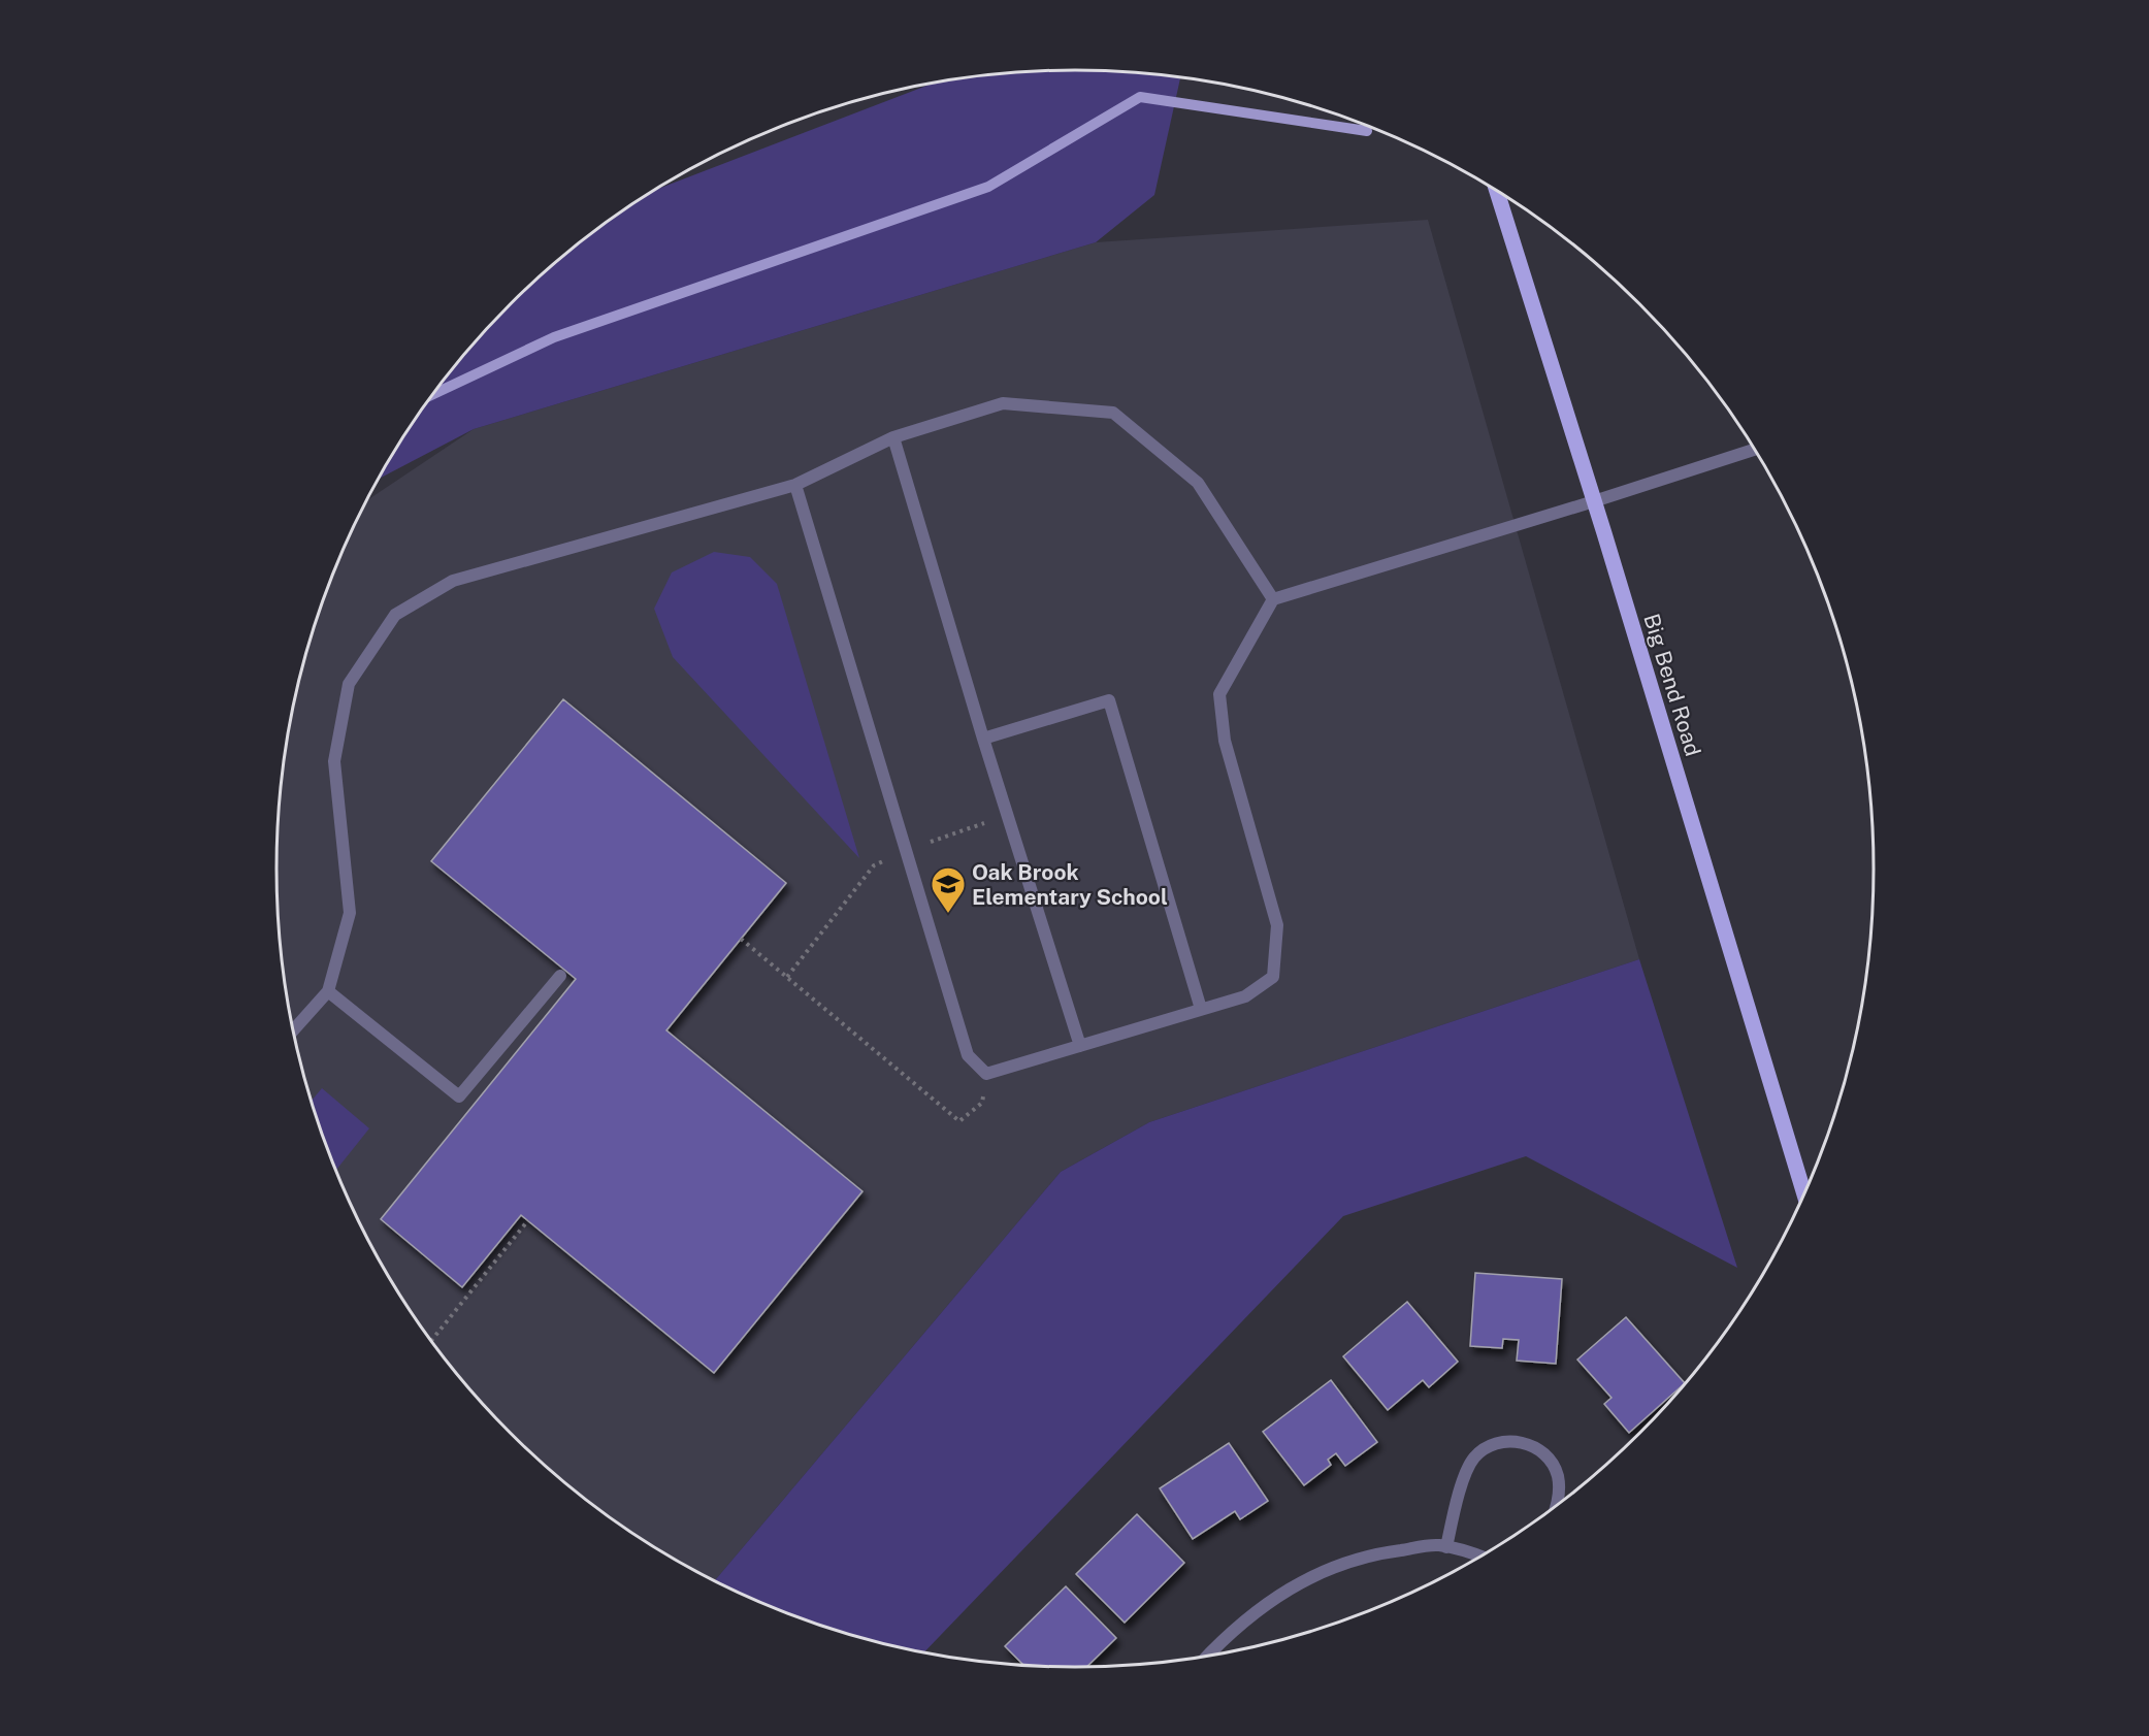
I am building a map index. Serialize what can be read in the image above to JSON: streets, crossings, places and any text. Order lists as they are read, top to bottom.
{
  "streets": {
    "main road": ["Big Bend Road"]
  },
  "places": {
    "school or university": ["Oak Brook Elementary School"]
  }
}
